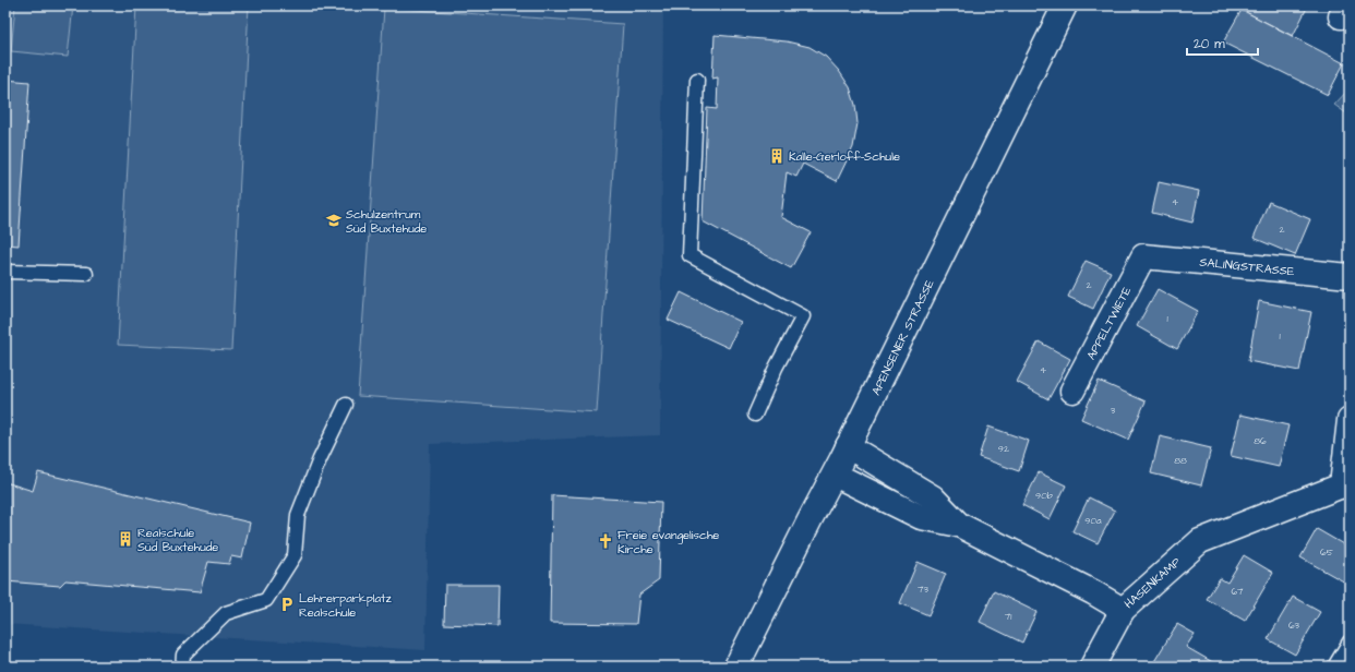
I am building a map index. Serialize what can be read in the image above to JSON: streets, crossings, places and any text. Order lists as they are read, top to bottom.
{
  "streets": {
    "street": [
      "SALINGSTRASSE",
      "APPELTWIETE",
      "APENSENER STRASSE",
      "HASENKAMP"
    ]
  },
  "crossings": [
    ["SALINGSTRASSE", "APPELTWIETE"],
    ["APENSENER STRASSE", "HASENKAMP"]
  ],
  "places": {
    "building": ["Kalle-Gerloff-Schule", "Realschule Süd Buxtehude"],
    "school or university": ["Schulzentrum Süd Buxtehude"],
    "church": ["Freie evangelische Kirche"],
    "parking": ["Lehrerparkplatz Realschule"]
  },
  "house_numbers": [
    "4",
    "2",
    "2",
    "1",
    "1",
    "4",
    "3",
    "86",
    "92",
    "88",
    "90b",
    "90a",
    "65",
    "73",
    "67",
    "71",
    "63"
  ],
  "scale_bar": "20 m"
}
